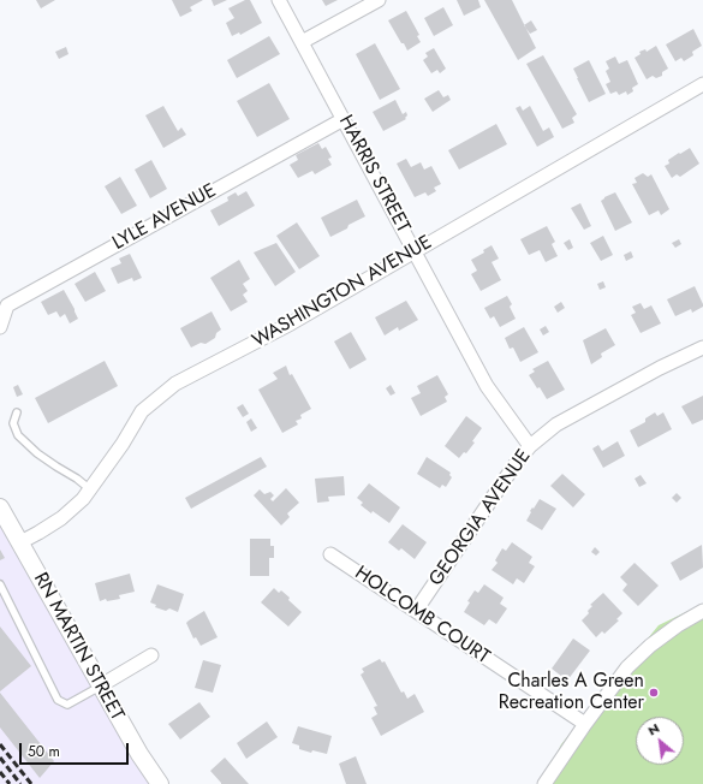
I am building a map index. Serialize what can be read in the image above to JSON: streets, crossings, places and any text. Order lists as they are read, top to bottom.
{
  "streets": {
    "street": [
      "HARRIS STREET",
      "LYLE AVENUE",
      "WASHINGTON AVENUE",
      "GEORGIA AVENUE",
      "HOLCOMB COURT",
      "RN MARTIN STREET"
    ]
  },
  "crossings": [
    ["HARRIS STREET", "LYLE AVENUE"],
    ["HARRIS STREET", "WASHINGTON AVENUE"],
    ["HARRIS STREET", "GEORGIA AVENUE"],
    ["WASHINGTON AVENUE", "RN MARTIN STREET"],
    ["GEORGIA AVENUE", "HOLCOMB COURT"]
  ],
  "places": ["Charles A Green Recreation Center"],
  "scale_bar": "50 m",
  "north": "top left"
}
